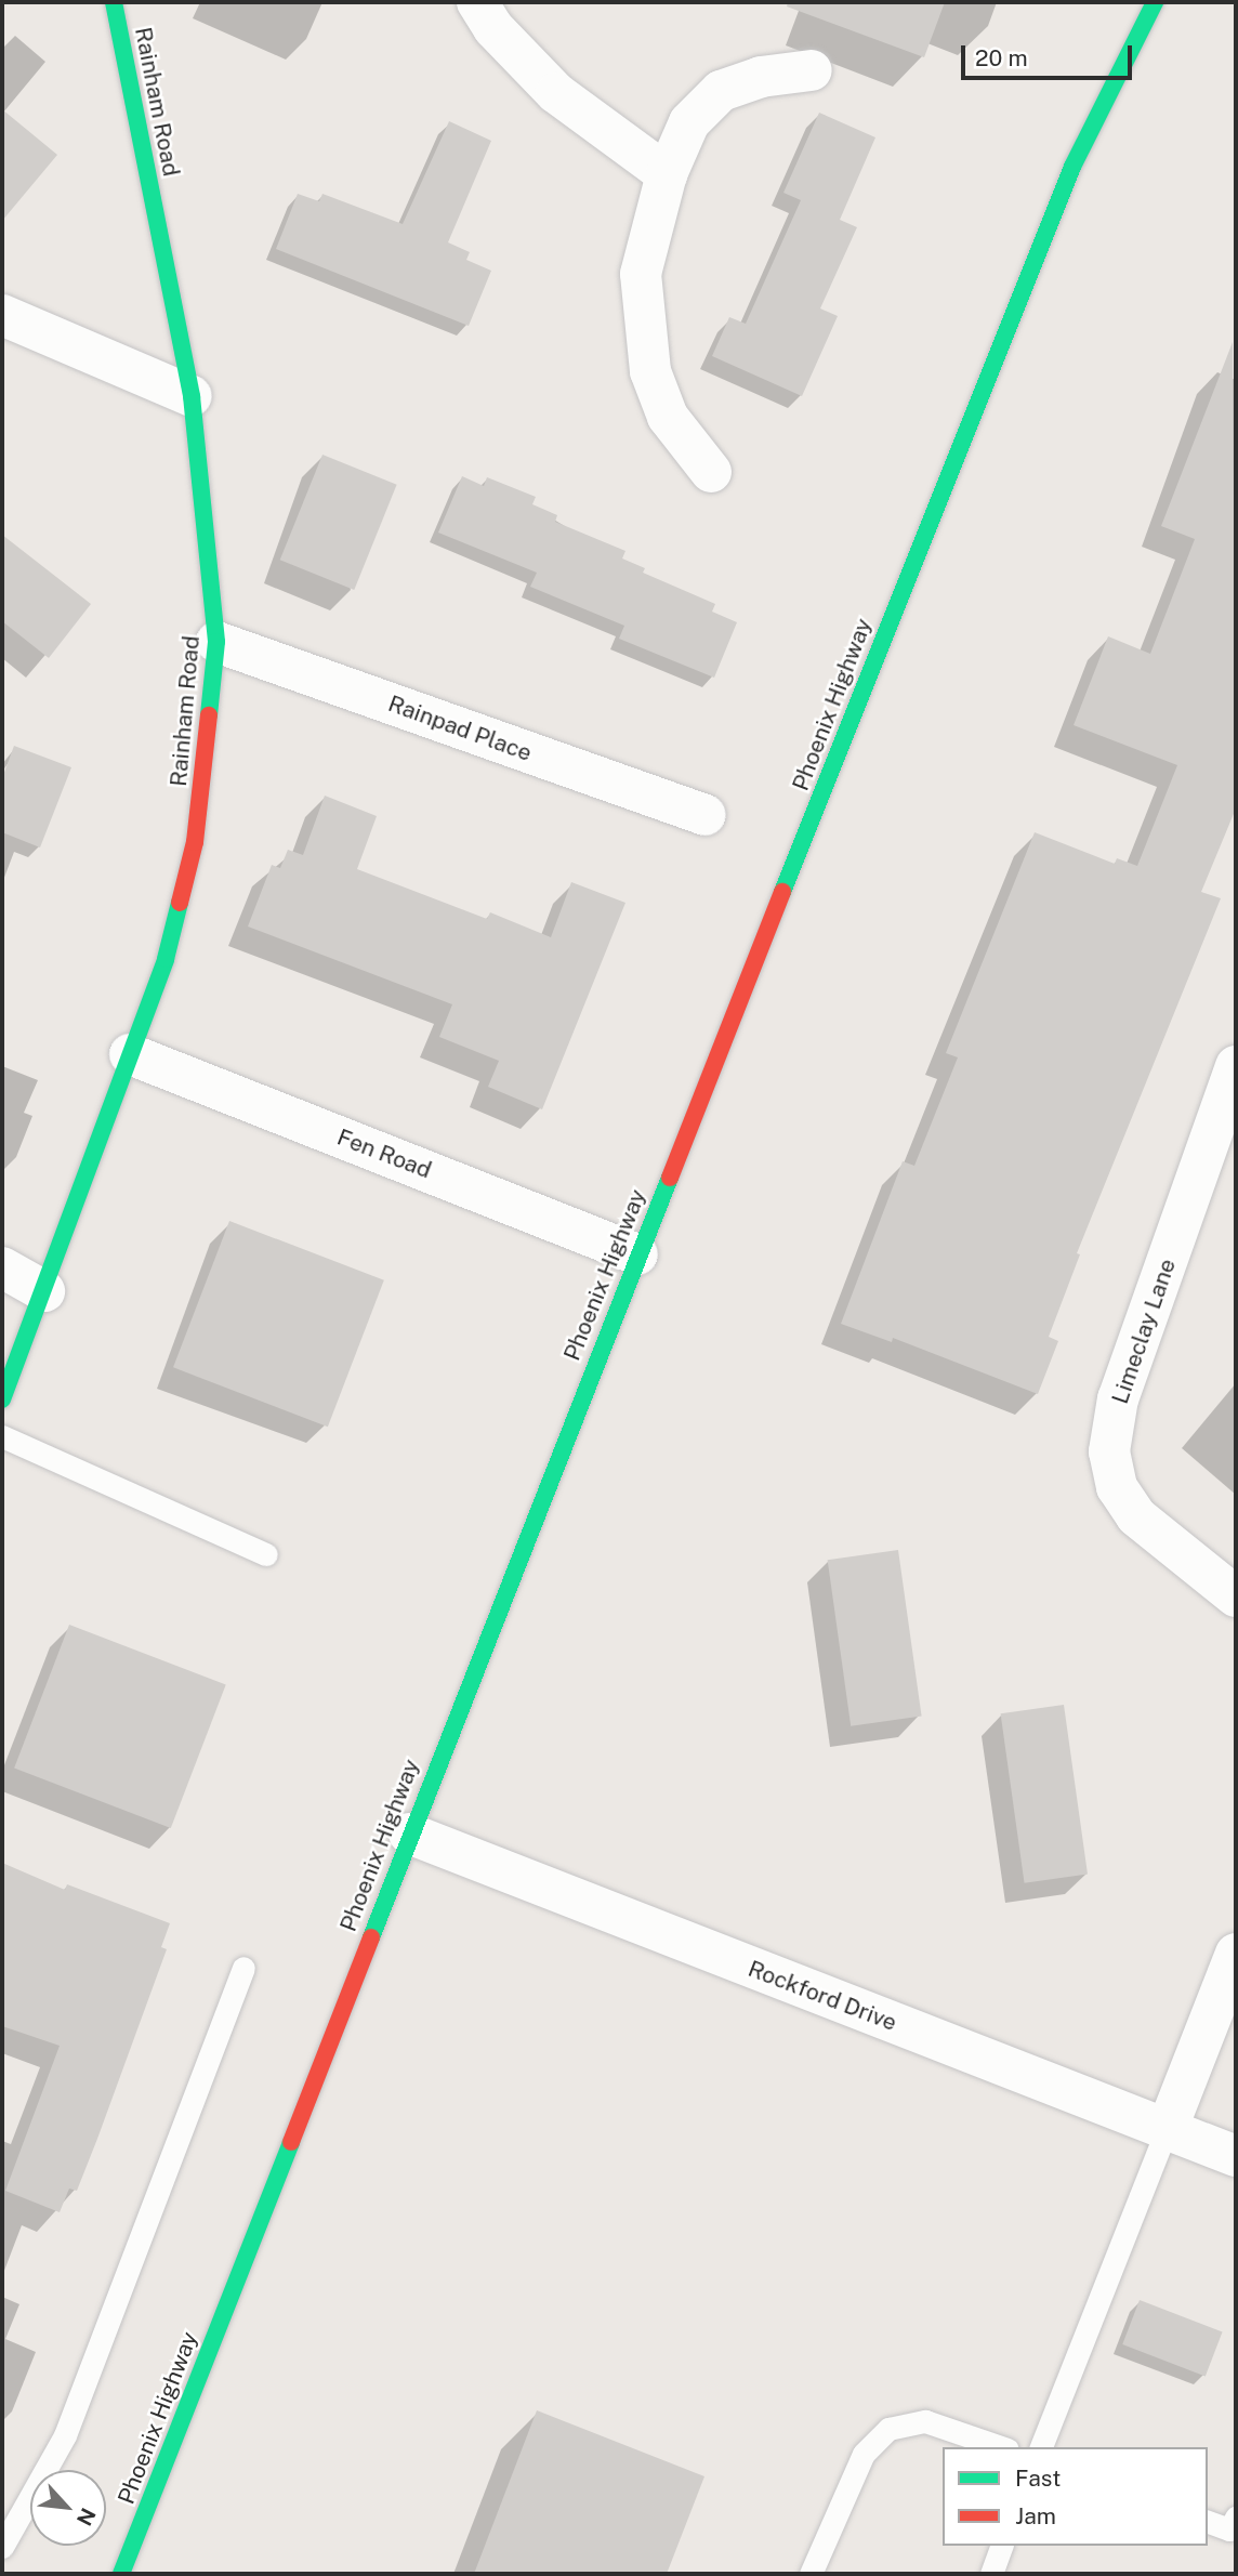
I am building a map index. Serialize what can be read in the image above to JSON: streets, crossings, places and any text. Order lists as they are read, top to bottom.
{
  "streets": {
    "main road": ["Rainham Road", "Phoenix Highway"],
    "street": [
      "Rainpad Place",
      "Fen Road",
      "Limeclay Lane",
      "Rockford Drive"
    ]
  },
  "crossings": [
    ["Rainham Road", "Rainpad Place"],
    ["Rainham Road", "Fen Road"],
    ["Phoenix Highway", "Fen Road"],
    ["Phoenix Highway", "Rockford Drive"]
  ],
  "legend": ["Fast", "Jam"],
  "scale_bar": "20 m",
  "north": "bottom right"
}
